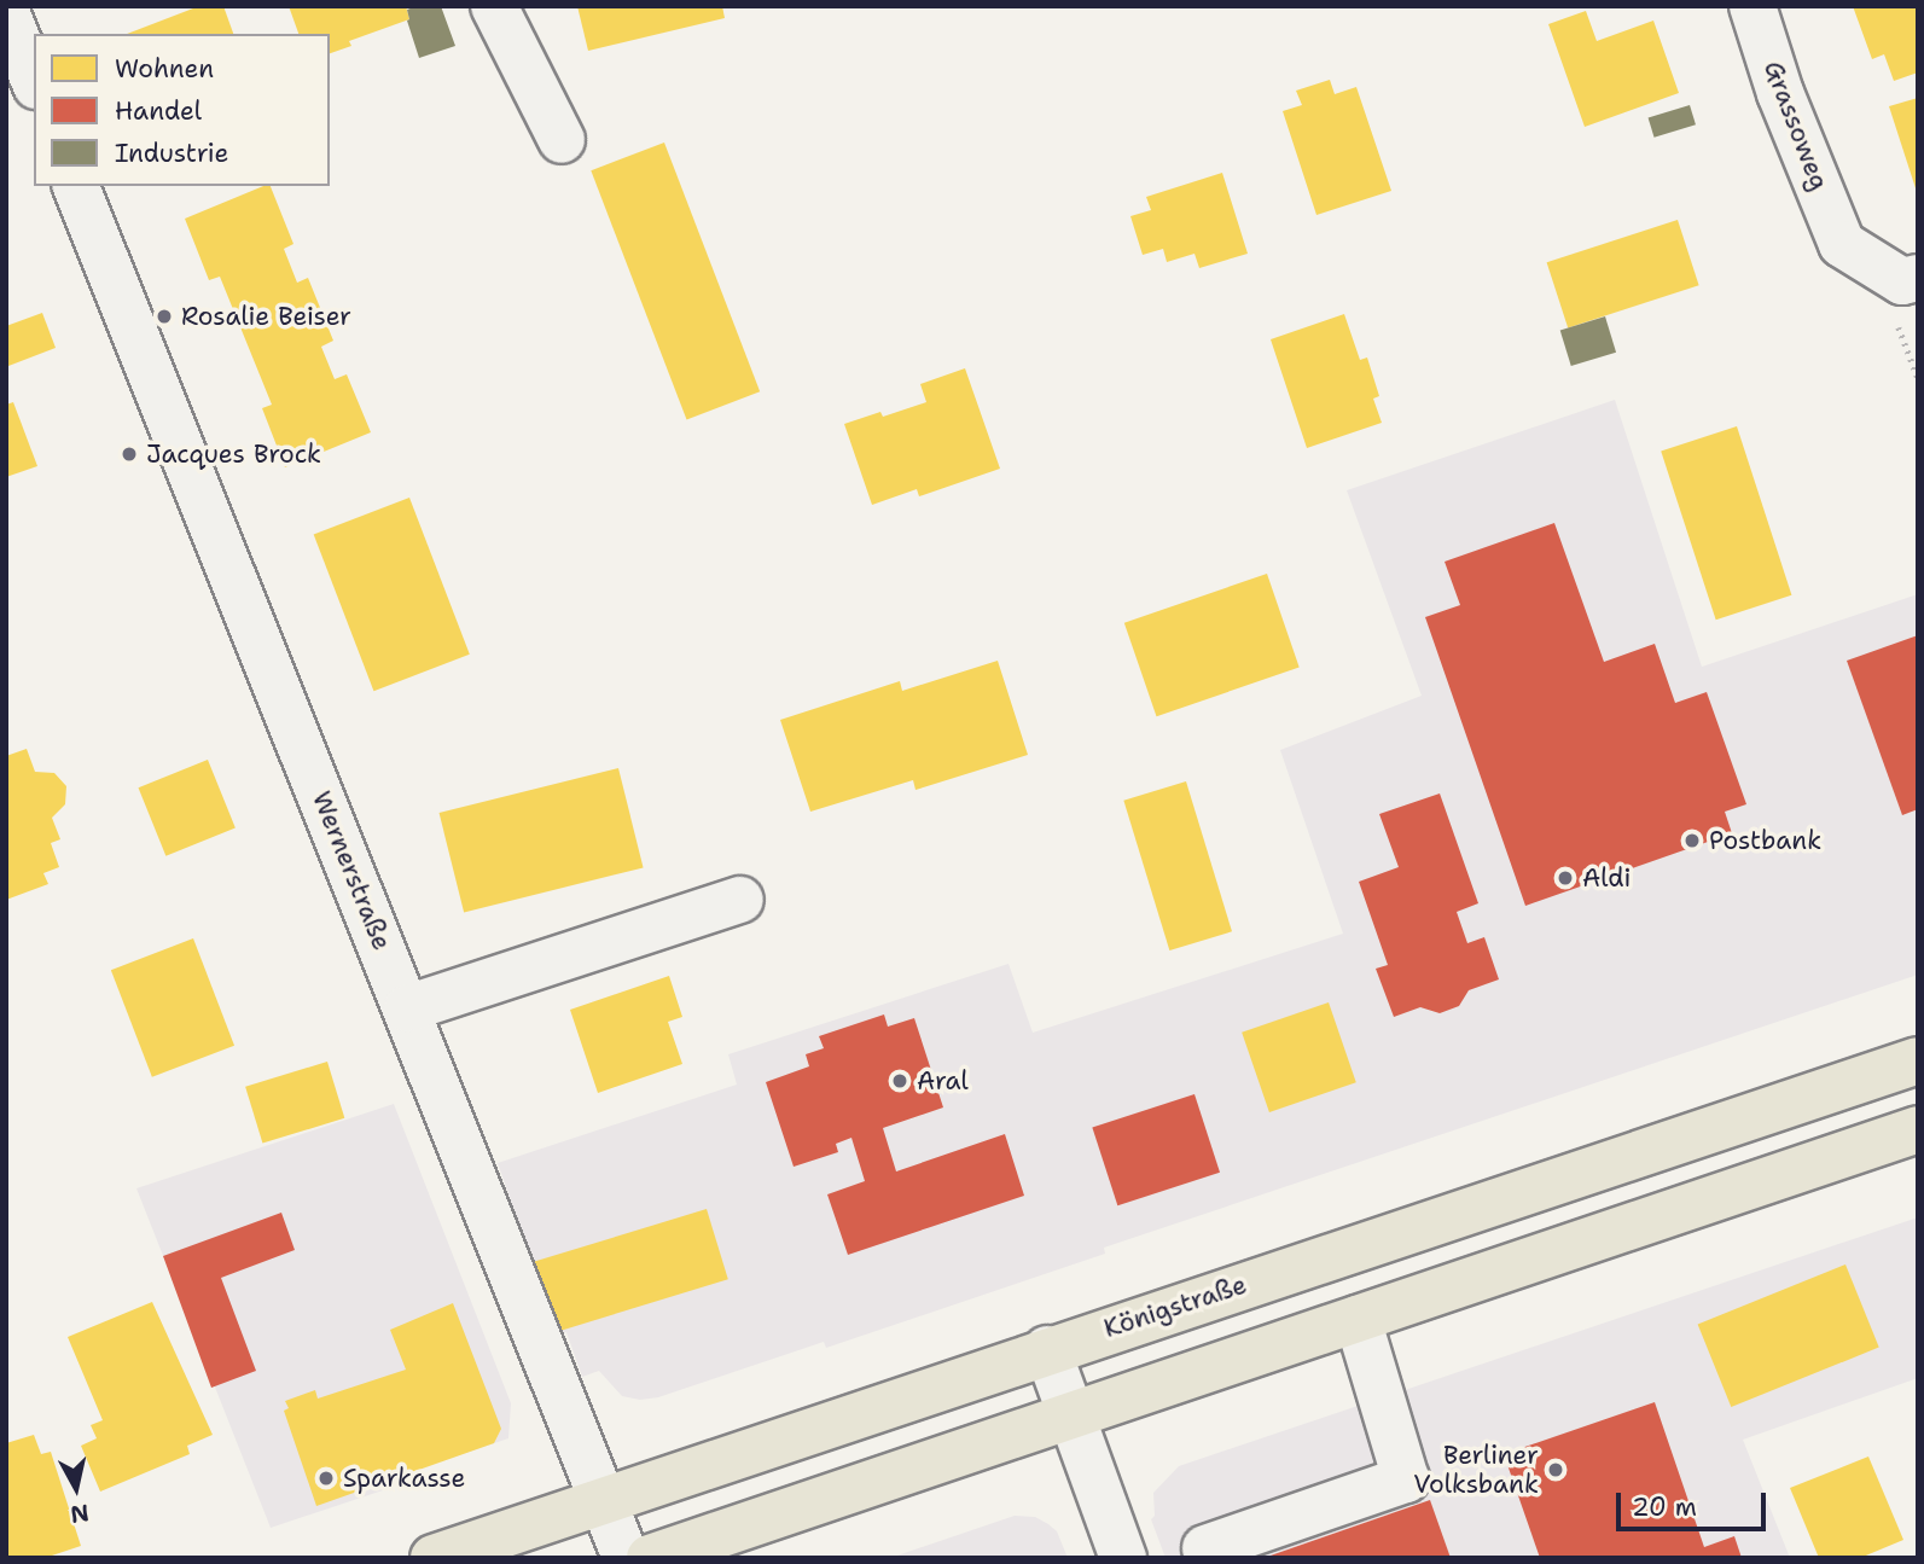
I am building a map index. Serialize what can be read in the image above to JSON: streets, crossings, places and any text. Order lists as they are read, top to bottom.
{
  "streets": {
    "main road": ["Königstraße"],
    "street": ["Grassoweg", "Wernerstraße"]
  },
  "crossings": [
    ["Wernerstraße", "Königstraße"]
  ],
  "places": [
    "Rosalie Beiser",
    "Jacques Brock",
    "Postbank",
    "Aldi",
    "Aral",
    "Berliner Volksbank",
    "Sparkasse"
  ],
  "legend": ["Wohnen", "Handel", "Industrie"],
  "scale_bar": "20 m",
  "north": "bottom"
}
